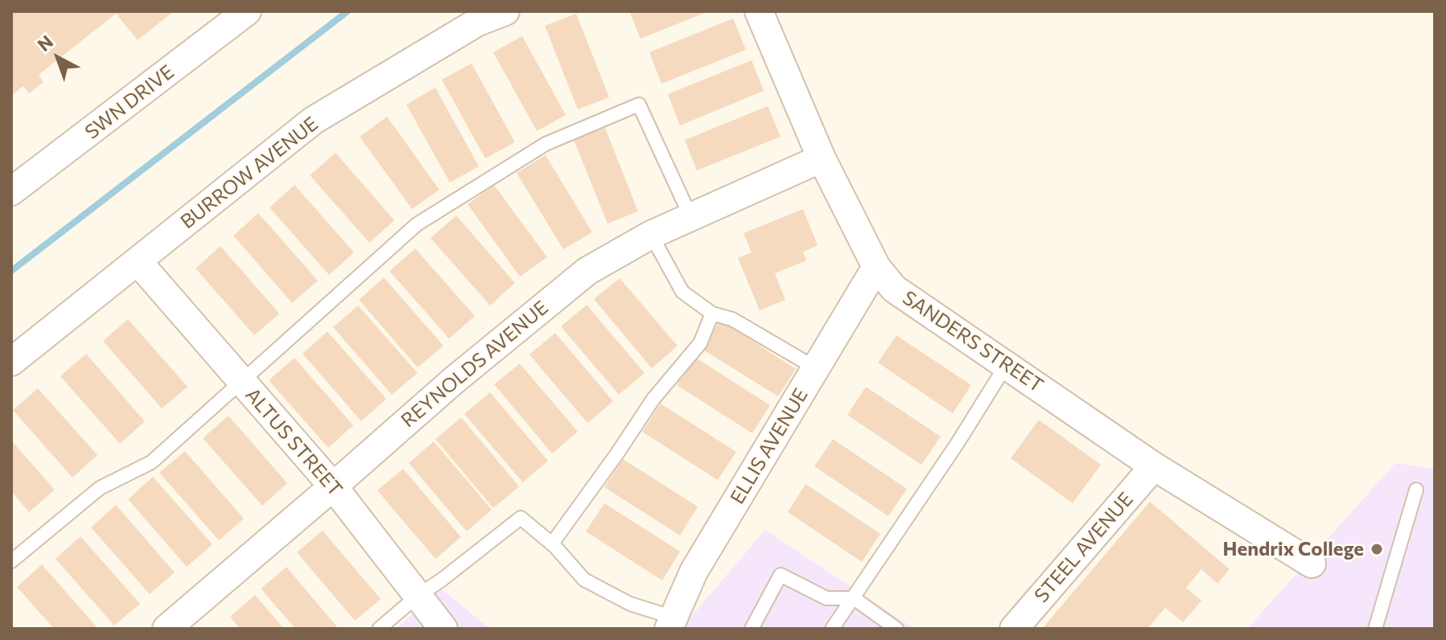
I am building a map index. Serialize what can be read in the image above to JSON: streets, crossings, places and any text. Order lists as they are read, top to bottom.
{
  "streets": {
    "street": [
      "SWN DRIVE",
      "BURROW AVENUE",
      "SANDERS STREET",
      "REYNOLDS AVENUE",
      "ALTUS STREET",
      "ELLIS AVENUE",
      "STEEL AVENUE"
    ]
  },
  "crossings": [
    ["BURROW AVENUE", "ALTUS STREET"],
    ["SANDERS STREET", "REYNOLDS AVENUE"],
    ["SANDERS STREET", "ELLIS AVENUE"],
    ["SANDERS STREET", "STEEL AVENUE"],
    ["REYNOLDS AVENUE", "ALTUS STREET"]
  ],
  "places": ["Hendrix College"],
  "north": "top left"
}
